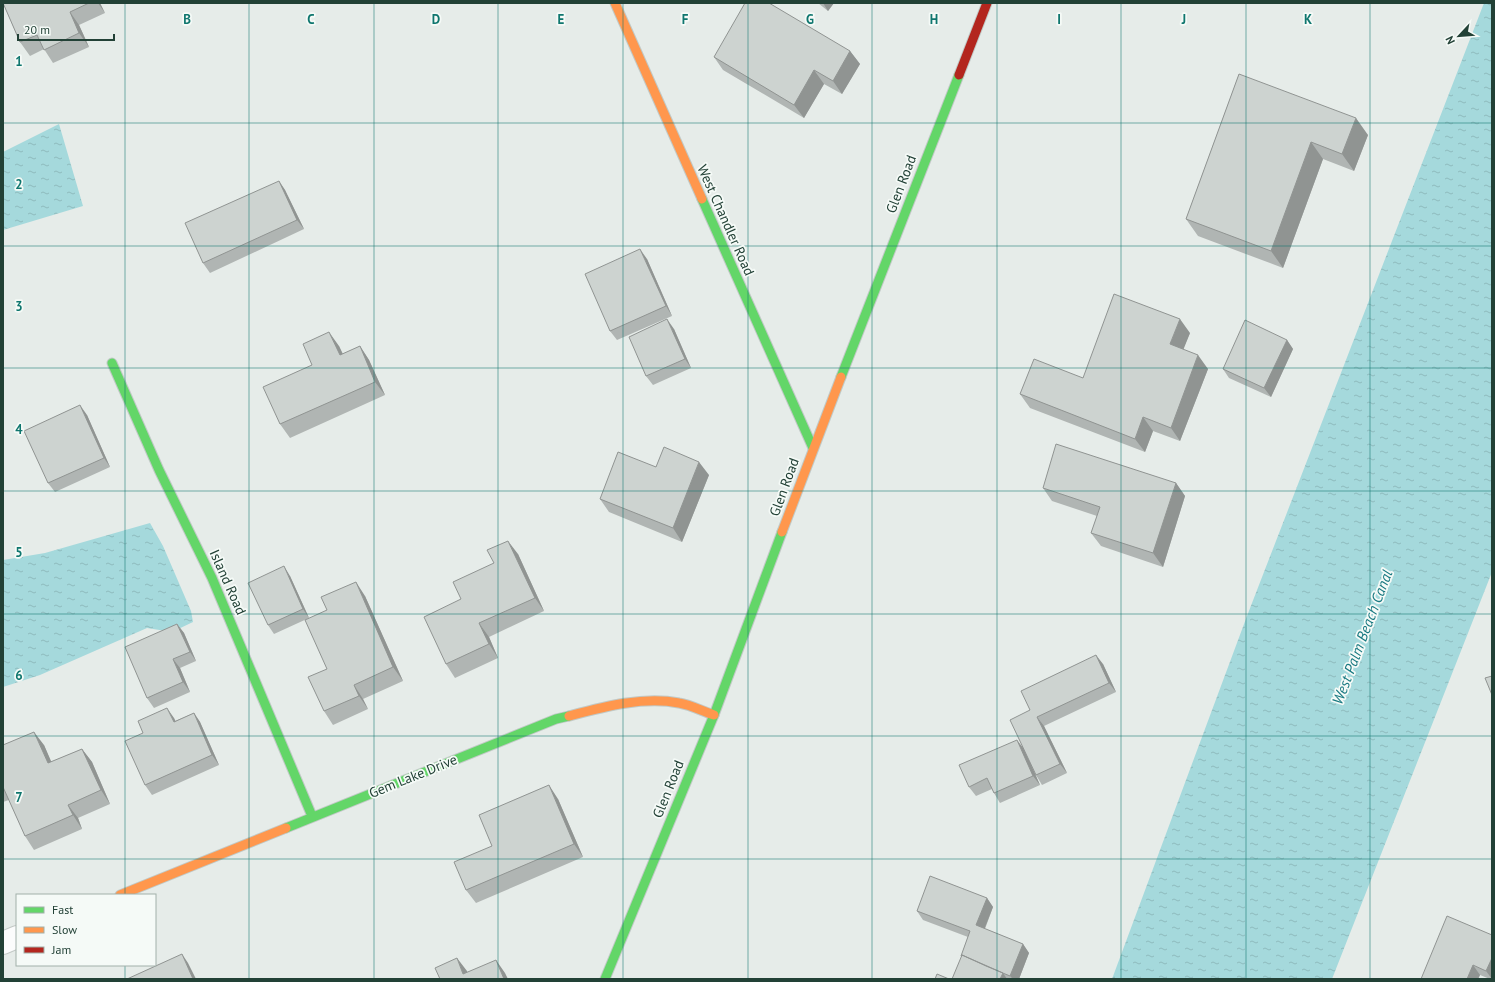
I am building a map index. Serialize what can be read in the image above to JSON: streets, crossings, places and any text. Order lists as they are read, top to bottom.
{
  "streets": {
    "street": [
      "Glen Road",
      "West Chandler Road",
      "Island Road",
      "Gem Lake Drive"
    ]
  },
  "crossings": [
    ["Glen Road", "West Chandler Road"],
    ["Glen Road", "Gem Lake Drive"],
    ["Island Road", "Gem Lake Drive"]
  ],
  "water": ["West Palm Beach Canal"],
  "legend": ["Fast", "Slow", "Jam"],
  "scale_bar": "20 m",
  "north": "bottom left",
  "grid": {
    "columns": [
      "B",
      "C",
      "D",
      "E",
      "F",
      "G",
      "H",
      "I",
      "J",
      "K"
    ],
    "rows": [
      "1",
      "2",
      "3",
      "4",
      "5",
      "6",
      "7"
    ]
  }
}
